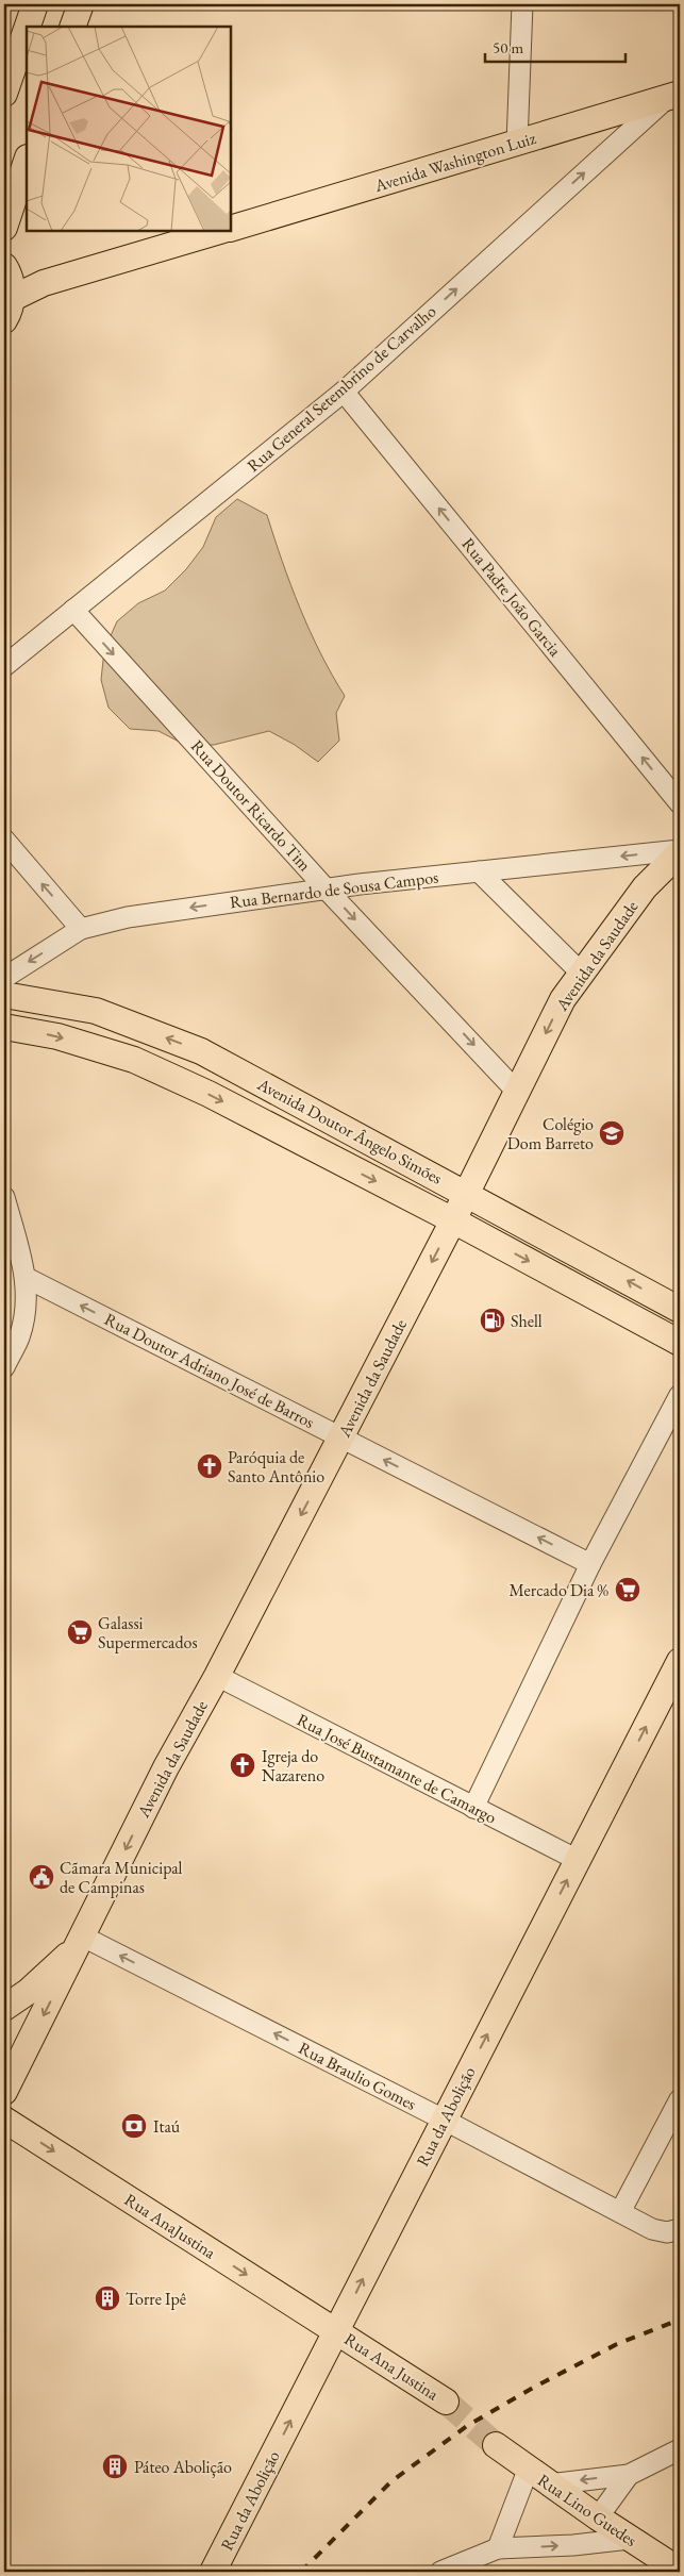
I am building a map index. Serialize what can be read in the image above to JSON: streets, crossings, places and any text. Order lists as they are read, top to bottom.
{
  "streets": {
    "main road": [
      "Avenida Washington Luiz",
      "Avenida da Saudade",
      "Avenida Doutor Ângelo Simões",
      "Rua da Abolição",
      "Rua AnaJustina",
      "Rua Ana Justina",
      "Rua Lino Guedes"
    ],
    "street": [
      "Rua General Setembrino de Carvalho",
      "Rua Padre João Garcia",
      "Rua Doutor Ricardo Tim",
      "Rua Bernardo de Sousa Campos",
      "Rua Doutor Adriano José de Barros",
      "Rua José Bustamante de Camargo",
      "Rua Braulio Gomes"
    ]
  },
  "crossings": [
    ["Avenida Washington Luiz", "Rua General Setembrino de Carvalho"],
    ["Rua General Setembrino de Carvalho", "Rua Padre João Garcia"],
    ["Rua General Setembrino de Carvalho", "Rua Doutor Ricardo Tim"],
    ["Rua Doutor Ricardo Tim", "Rua Bernardo de Sousa Campos"],
    ["Rua Doutor Ricardo Tim", "Avenida da Saudade"],
    ["Rua Bernardo de Sousa Campos", "Avenida da Saudade"],
    ["Avenida da Saudade", "Avenida Doutor Ângelo Simões"],
    ["Avenida da Saudade", "Rua Doutor Adriano José de Barros"],
    ["Avenida da Saudade", "Rua José Bustamante de Camargo"],
    ["Avenida da Saudade", "Rua Braulio Gomes"],
    ["Rua José Bustamante de Camargo", "Rua da Abolição"],
    ["Rua Braulio Gomes", "Rua da Abolição"],
    ["Rua da Abolição", "Rua AnaJustina"],
    ["Rua da Abolição", "Rua Ana Justina"],
    ["Rua AnaJustina", "Rua Ana Justina"]
  ],
  "one_way": [
    "Rua General Setembrino de Carvalho",
    "Rua Padre João Garcia",
    "Rua Doutor Ricardo Tim",
    "Rua Bernardo de Sousa Campos",
    "Avenida da Saudade",
    "Rua Doutor Adriano José de Barros",
    "Rua Braulio Gomes",
    "Rua da Abolição",
    "Rua AnaJustina"
  ],
  "places": {
    "school or university": ["Colégio Dom Barreto"],
    "fuel station": ["Shell"],
    "church": ["Paróquia de Santo Antônio", "Igreja do Nazareno"],
    "supermarket": ["Mercado Dia %", "Galassi Supermercados"],
    "public building": ["Cãmara Municipal de Campinas"],
    "bank": ["Itaú"],
    "building": ["Torre Ipê", "Páteo Abolição"]
  },
  "scale_bar": "50 m"
}
